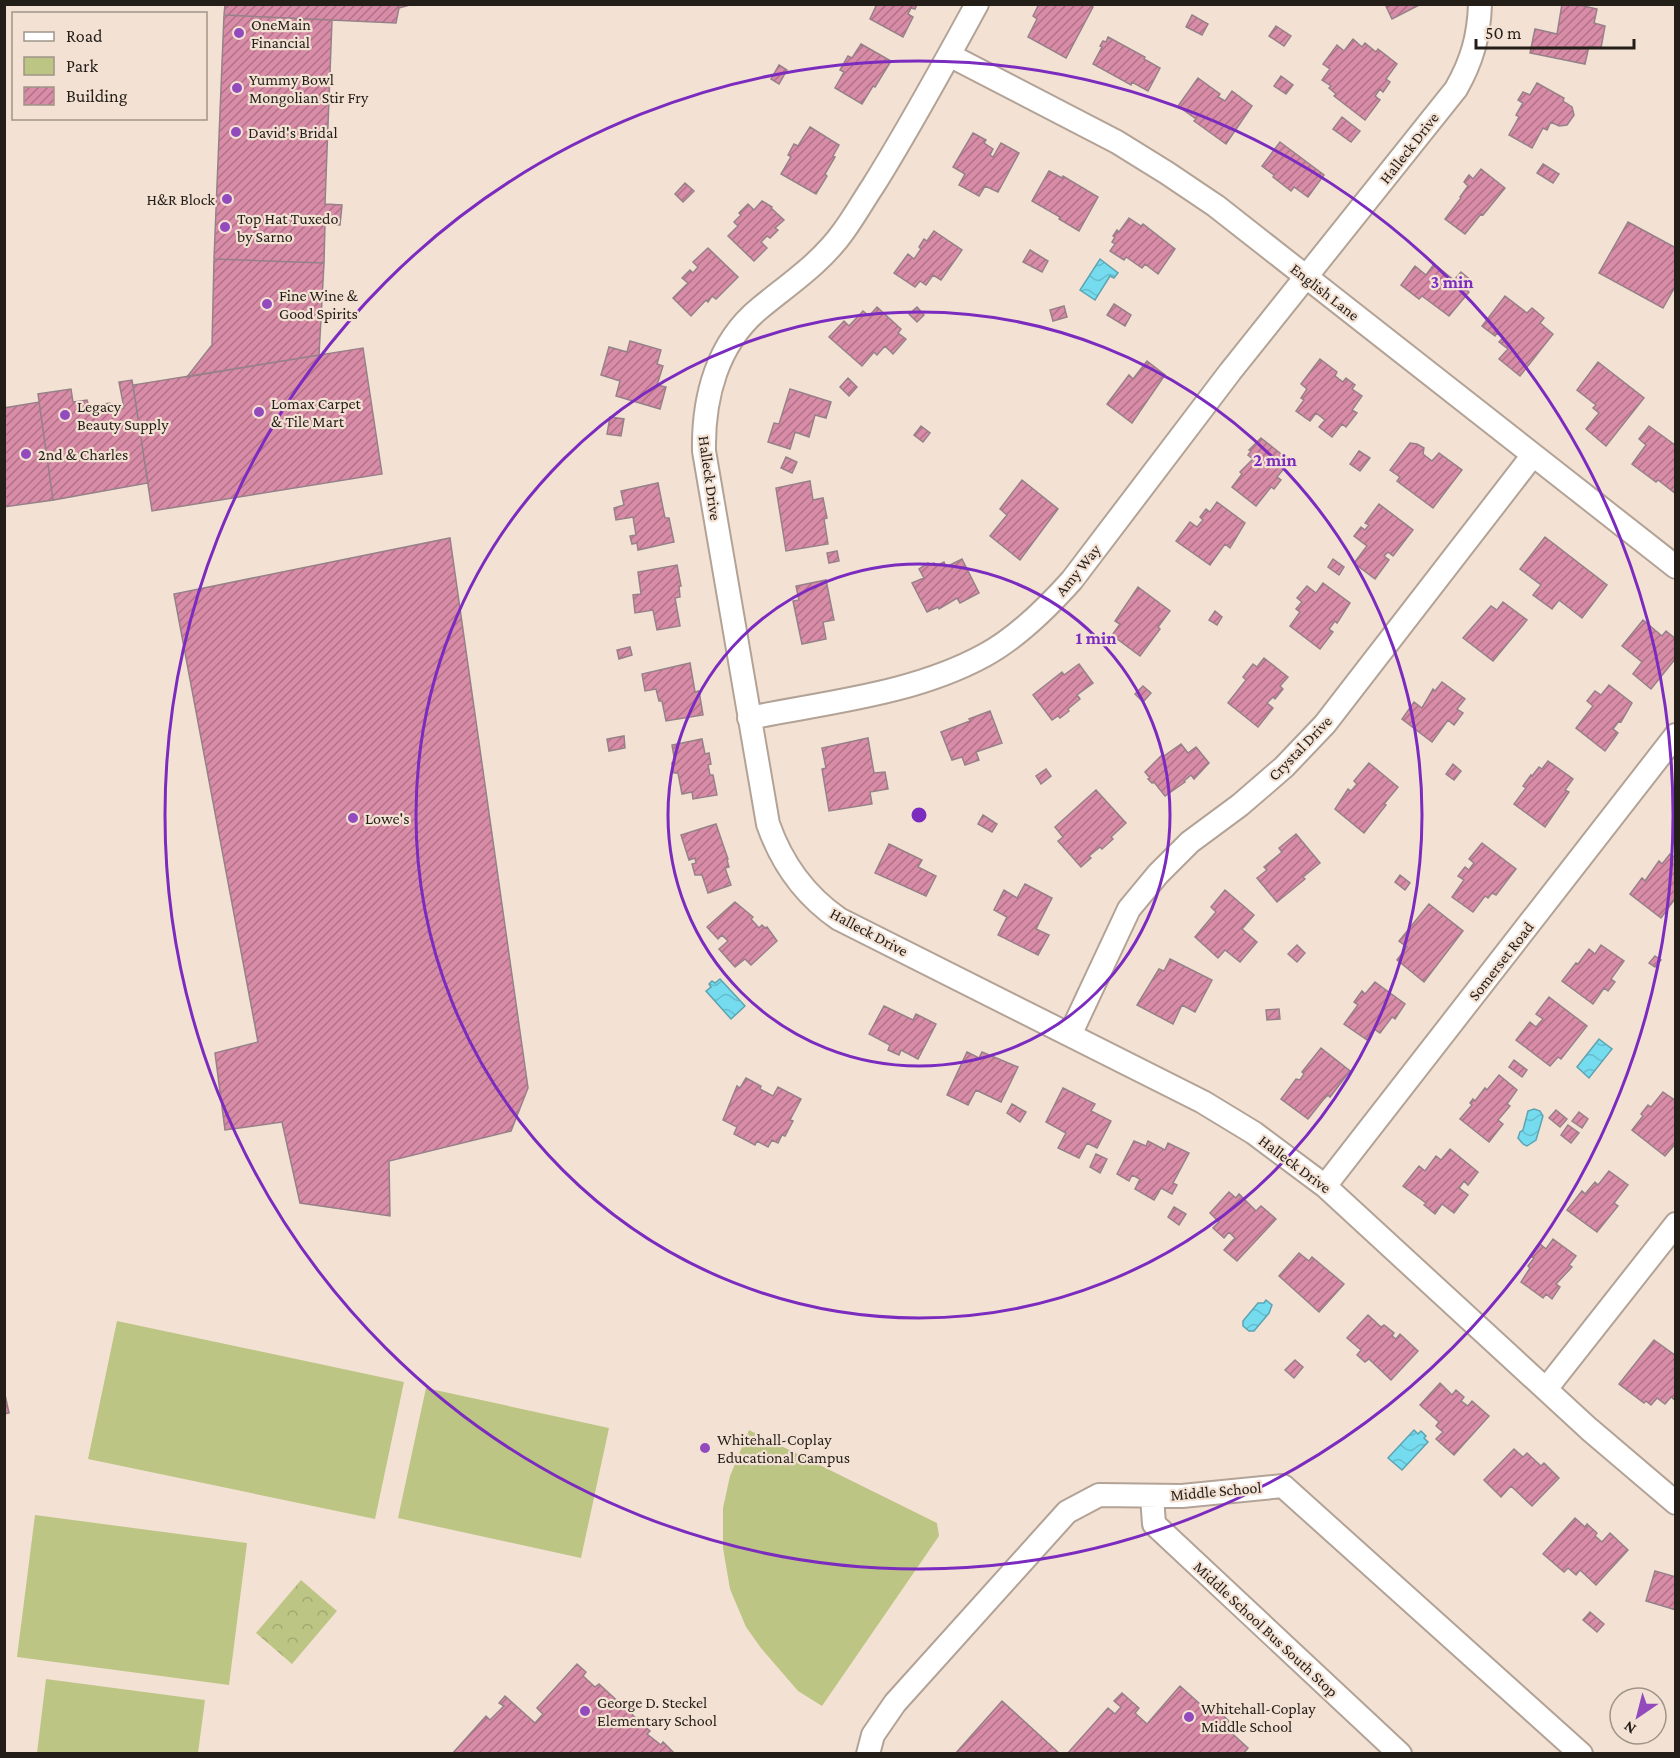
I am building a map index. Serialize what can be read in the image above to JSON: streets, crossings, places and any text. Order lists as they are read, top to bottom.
{
  "streets": {
    "street": [
      "Halleck Drive",
      "English Lane",
      "Amy Way",
      "Crystal Drive",
      "Somerset Road",
      "Middle School",
      "Middle School Bus South Stop"
    ]
  },
  "crossings": [
    ["Halleck Drive", "English Lane"],
    ["Halleck Drive", "Amy Way"],
    ["Halleck Drive", "Crystal Drive"],
    ["Halleck Drive", "Somerset Road"],
    ["English Lane", "Amy Way"],
    ["English Lane", "Crystal Drive"],
    ["Middle School", "Middle School Bus South Stop"]
  ],
  "places": [
    "OneMain Financial",
    "Yummy Bowl Mongolian Stir Fry",
    "David's Bridal",
    "H&R Block",
    "Top Hat Tuxedo by Sarno",
    "Fine Wine & Good Spirits",
    "Lomax Carpet & Tile Mart",
    "Legacy Beauty Supply",
    "2nd & Charles",
    "Lowe's",
    "Whitehall-Coplay Educational Campus",
    "George D. Steckel Elementary School",
    "Whitehall-Coplay Middle School"
  ],
  "legend": ["Road", "Park", "Building"],
  "scale_bar": "50 m",
  "north": "bottom left",
  "rings": ["3 min", "2 min", "1 min"]
}
